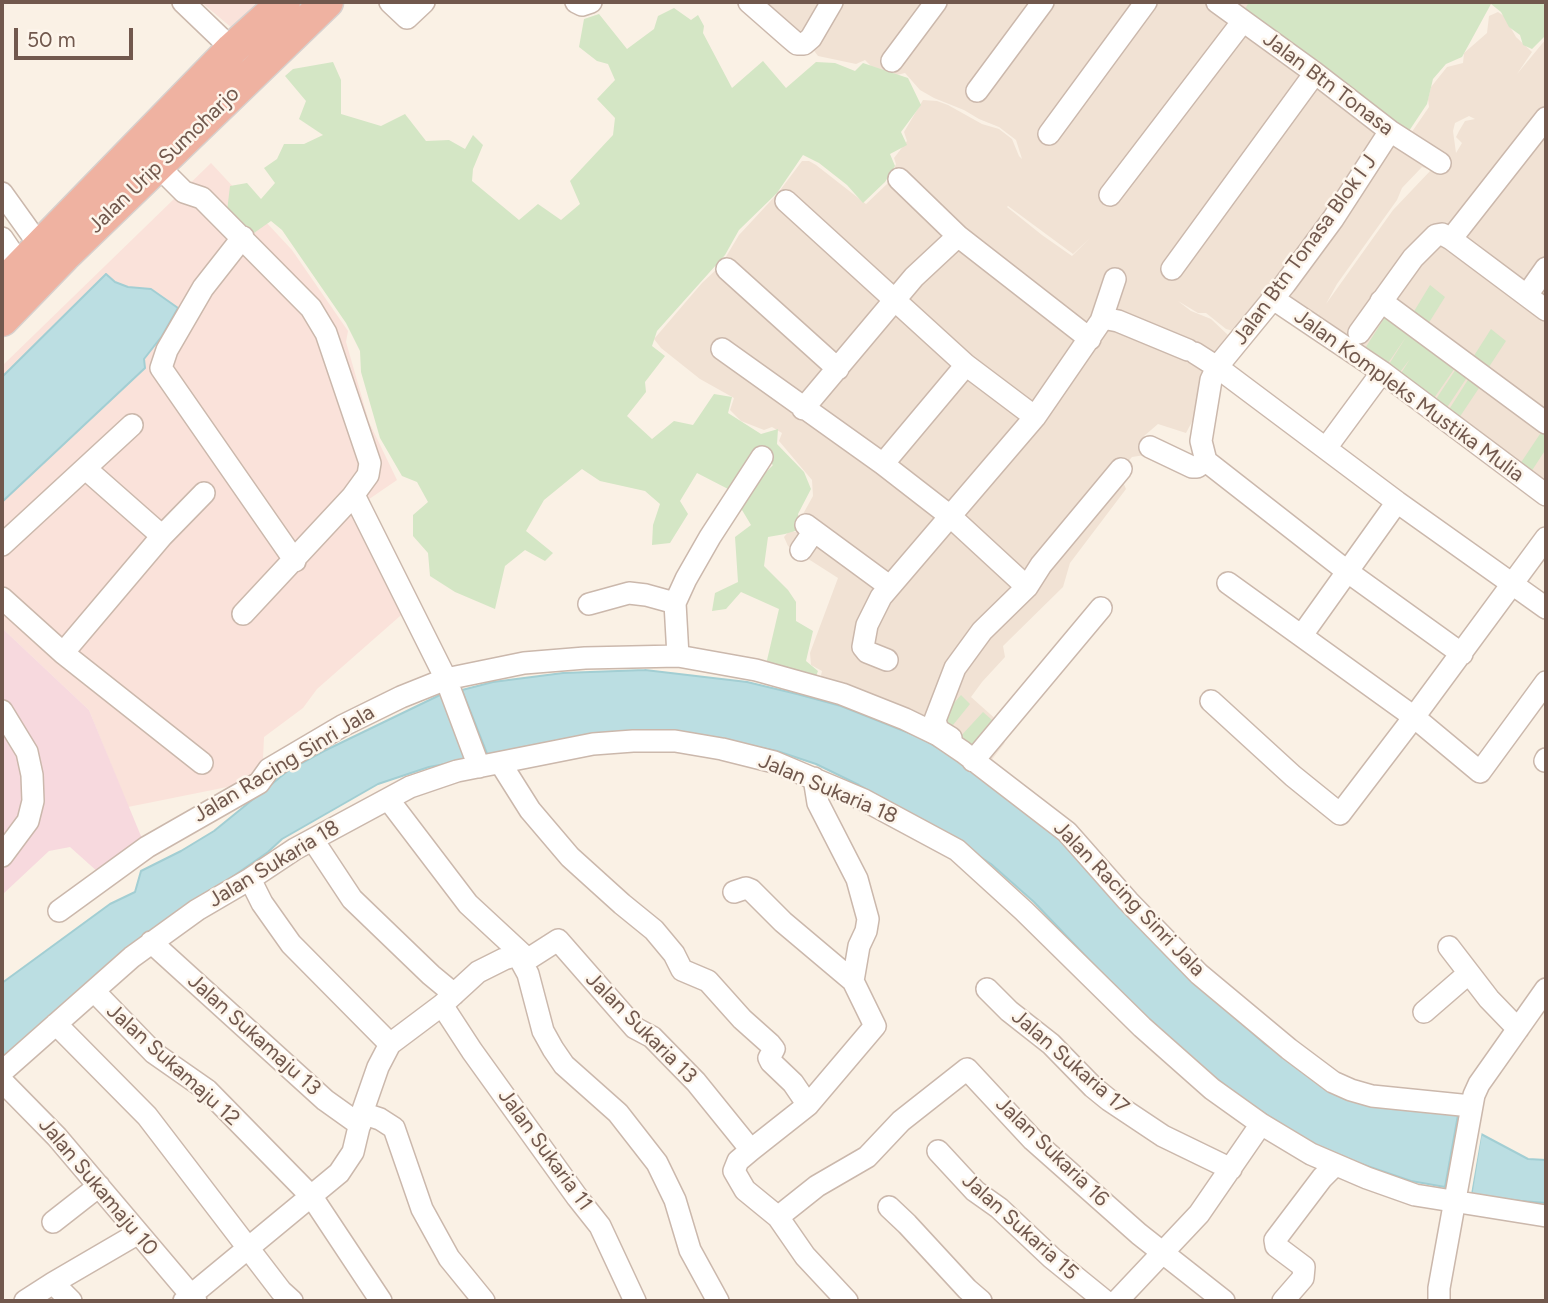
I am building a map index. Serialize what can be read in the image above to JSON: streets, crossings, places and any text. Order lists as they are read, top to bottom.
{
  "streets": {
    "highway": ["Jalan Urip Sumoharjo"],
    "street": [
      "Jalan Btn Tonasa",
      "Jalan Btn Tonasa Blok I J",
      "Jalan Kompleks Mustika Mulia",
      "Jalan Racing Sinri Jala",
      "Jalan Sukaria 18",
      "Jalan Sukaria 13",
      "Jalan Sukamaju 13",
      "Jalan Sukaria 17",
      "Jalan Sukamaju 12",
      "Jalan Sukaria 11",
      "Jalan Sukaria 16",
      "Jalan Sukamaju 10",
      "Jalan Sukaria 15"
    ]
  },
  "crossings": [
    ["Jalan Btn Tonasa", "Jalan Btn Tonasa Blok I J"],
    ["Jalan Btn Tonasa Blok I J", "Jalan Kompleks Mustika Mulia"],
    ["Jalan Sukaria 18", "Jalan Sukamaju 13"],
    ["Jalan Sukaria 18", "Jalan Sukamaju 12"],
    ["Jalan Sukaria 18", "Jalan Sukaria 11"]
  ],
  "scale_bar": "50 m"
}
